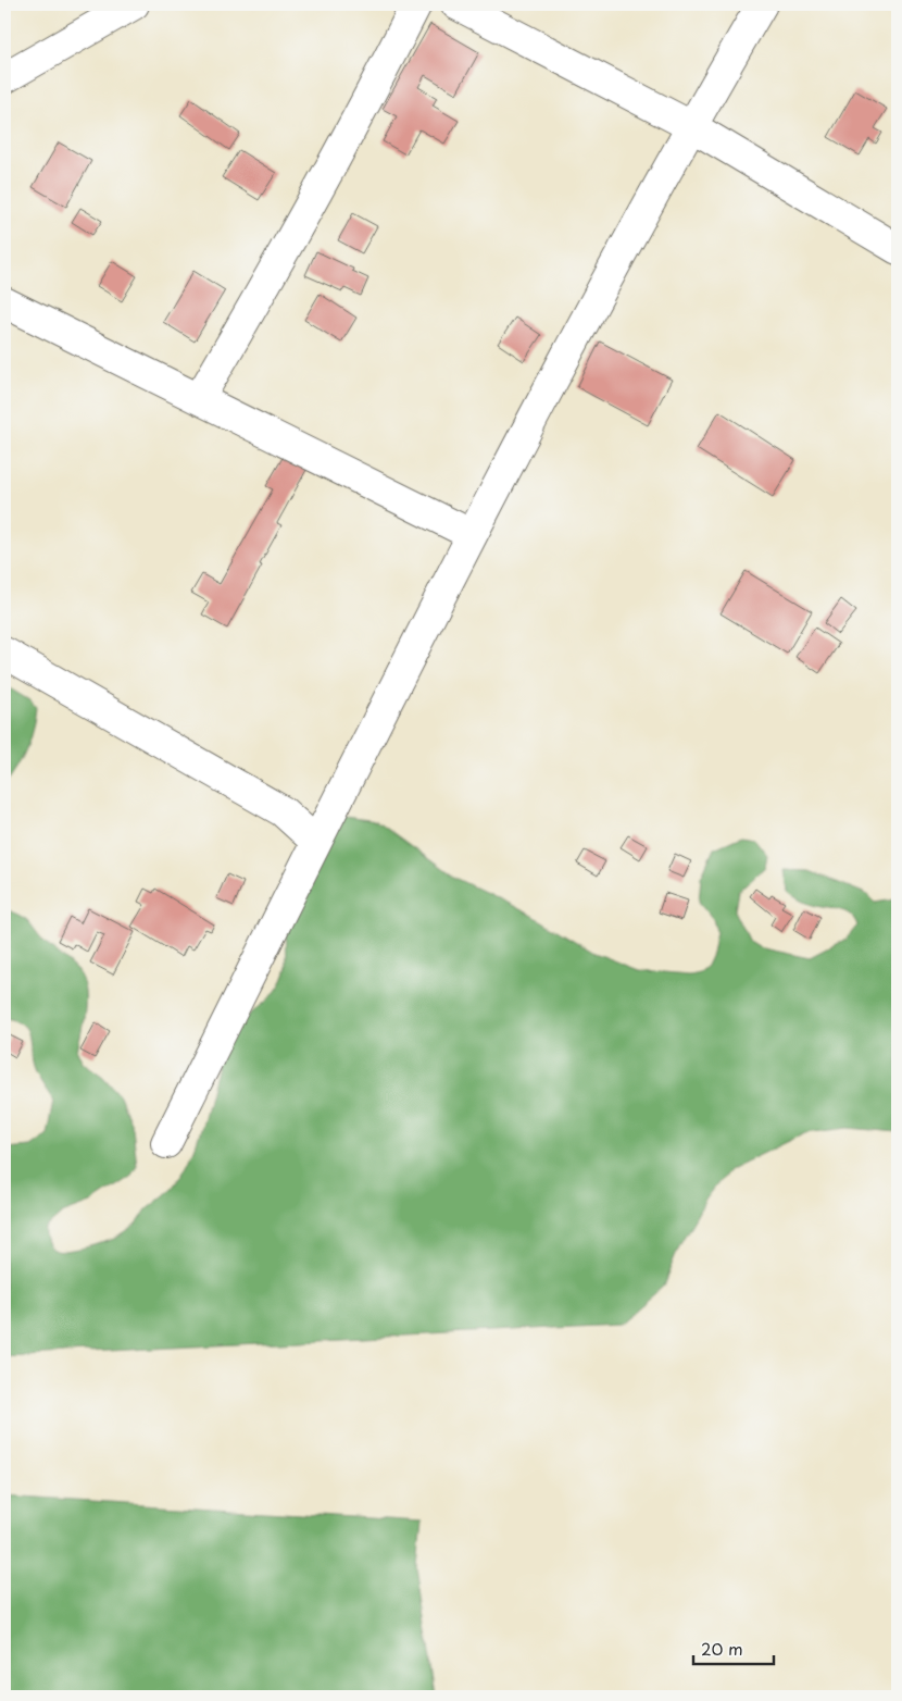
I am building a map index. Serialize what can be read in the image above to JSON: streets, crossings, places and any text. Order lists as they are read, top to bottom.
{
  "scale_bar": "20 m"
}
